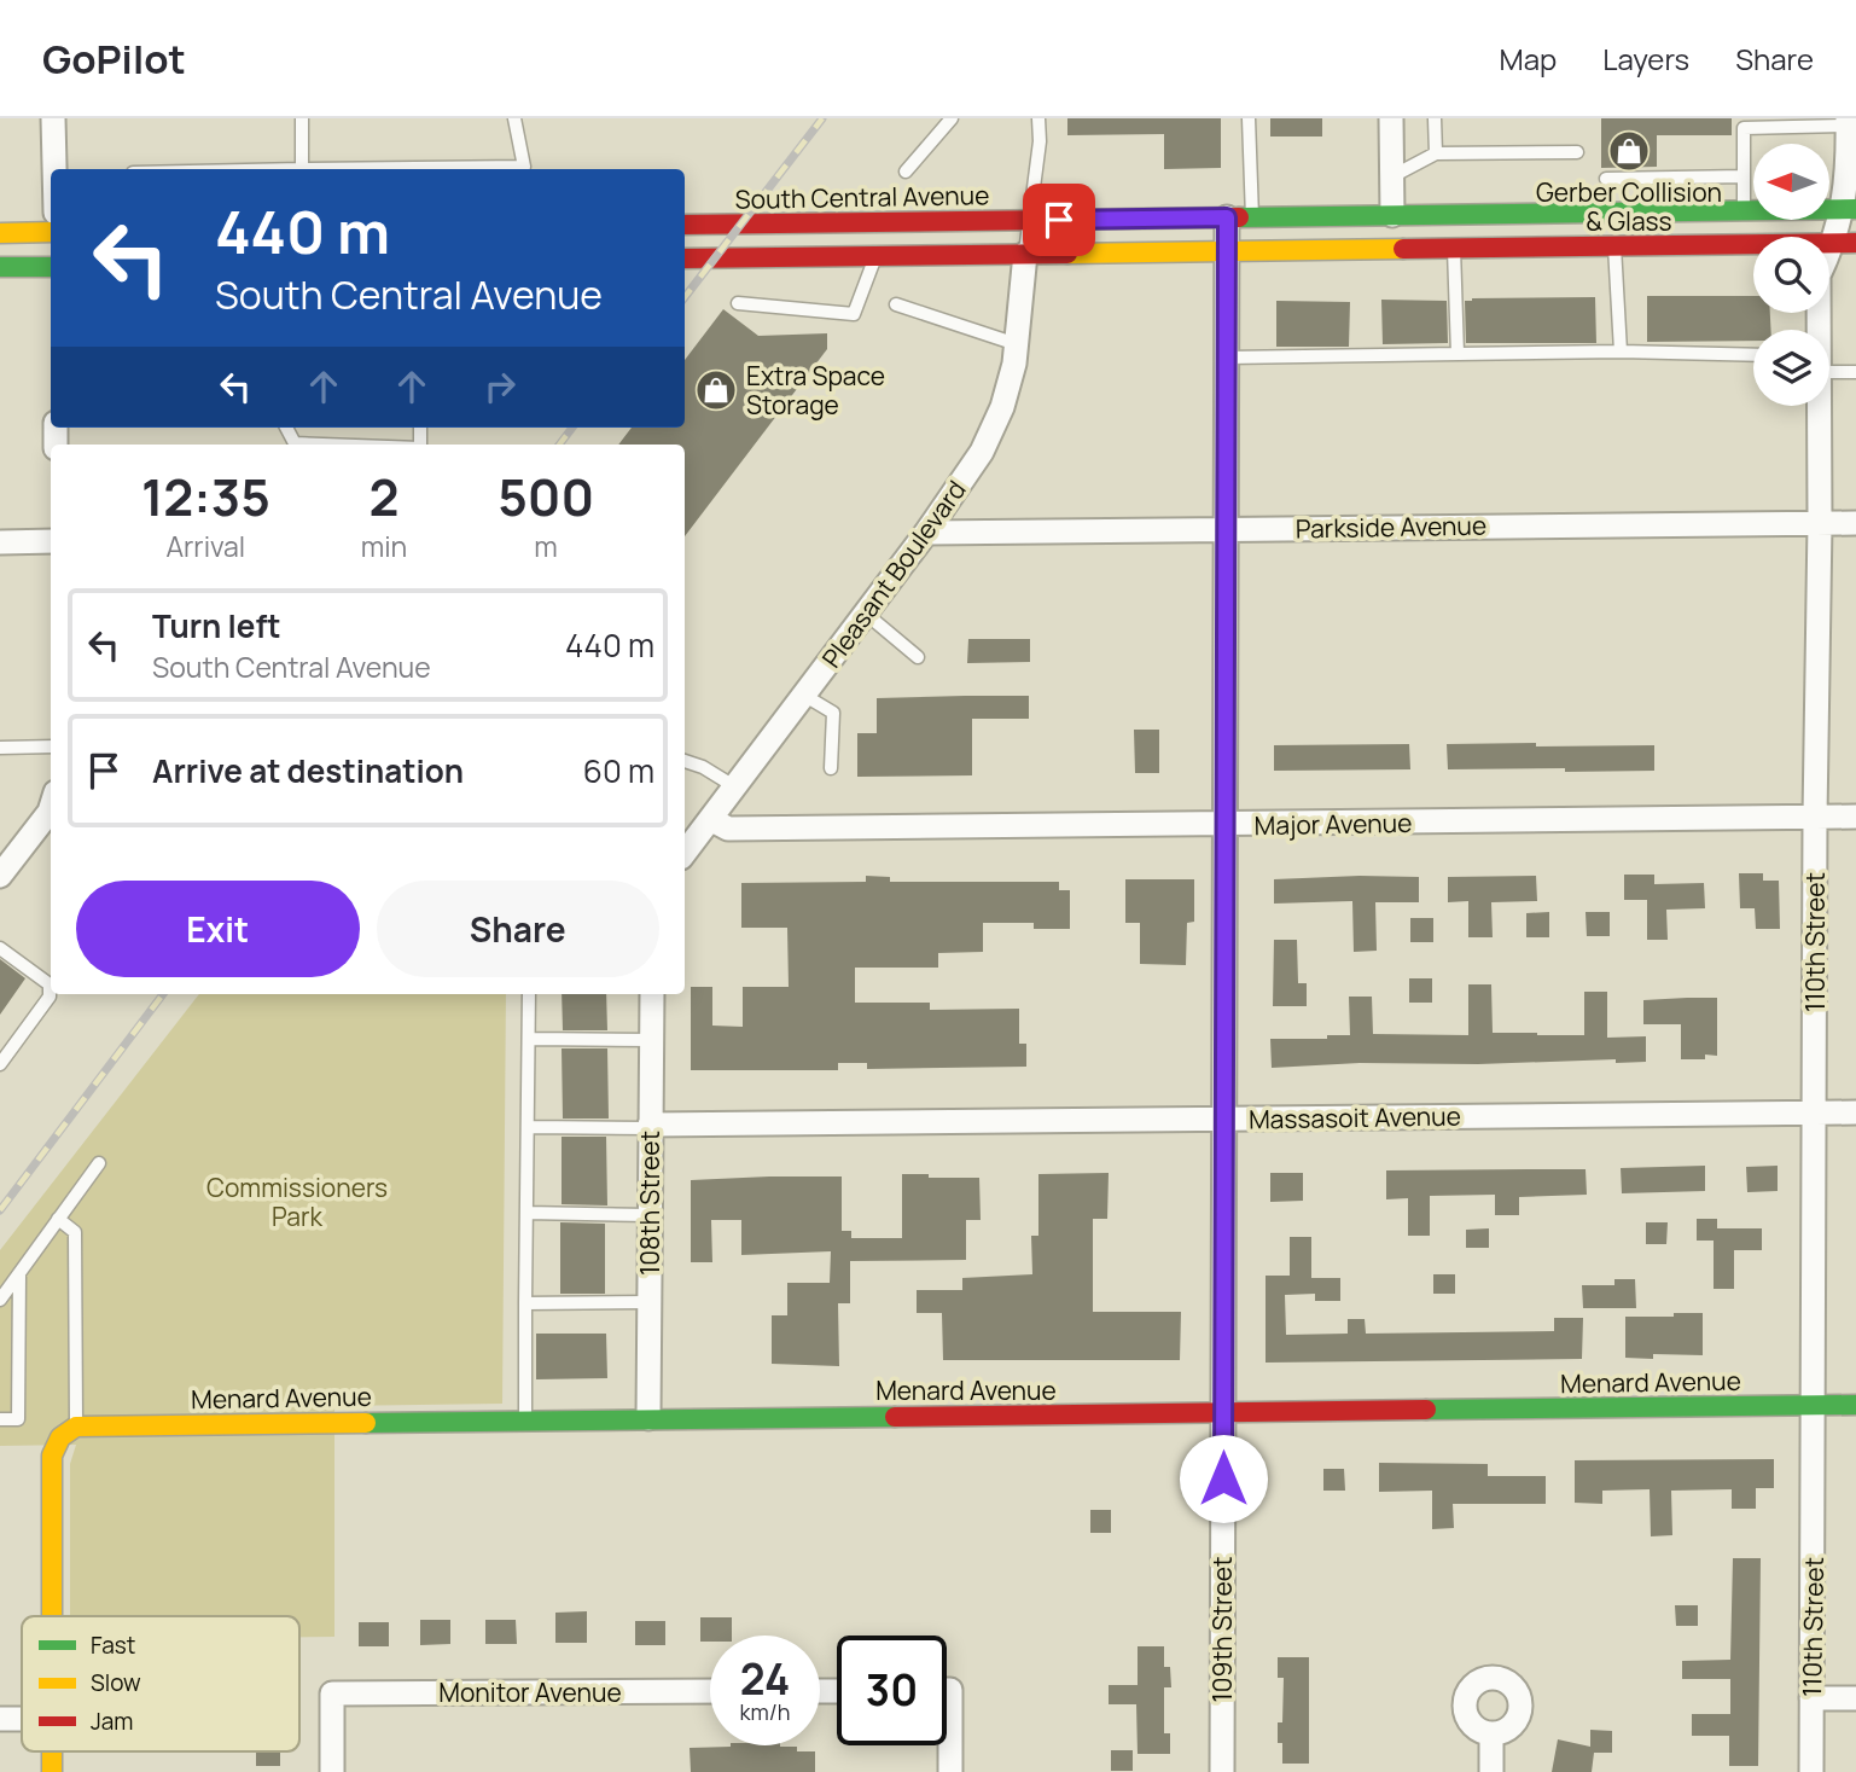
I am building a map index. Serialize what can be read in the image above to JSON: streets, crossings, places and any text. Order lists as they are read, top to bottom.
{
  "streets": {
    "street": [
      "South Central Avenue",
      "Parkside Avenue",
      "Pleasant Boulevard",
      "Major Avenue",
      "110th Street",
      "Massasoit Avenue",
      "108th Street",
      "Menard Avenue",
      "109th Street",
      "Monitor Avenue"
    ]
  },
  "crossings": [
    ["South Central Avenue", "110th Street"],
    ["South Central Avenue", "109th Street"],
    ["Parkside Avenue", "Pleasant Boulevard"],
    ["Parkside Avenue", "110th Street"],
    ["Parkside Avenue", "109th Street"],
    ["Pleasant Boulevard", "Major Avenue"],
    ["Major Avenue", "110th Street"],
    ["Major Avenue", "109th Street"],
    ["110th Street", "Massasoit Avenue"],
    ["110th Street", "Menard Avenue"],
    ["Massasoit Avenue", "108th Street"],
    ["Massasoit Avenue", "109th Street"],
    ["108th Street", "Menard Avenue"],
    ["Menard Avenue", "109th Street"]
  ],
  "parks": ["Commissioners Park"],
  "places": {
    "shop": ["Gerber Collision & Glass", "Extra Space Storage"]
  },
  "legend": ["Fast", "Slow", "Jam"],
  "north": "left",
  "page": {
    "header": "GoPilot",
    "nav": ["Map", "Layers", "Share"],
    "turn": ["440 m", "South Central Avenue"],
    "eta": [
      "12:35",
      "Arrival",
      "2",
      "min",
      "500",
      "m"
    ],
    "list": [
      {
        "name": "Turn left",
        "note": "South Central Avenue",
        "value": "440 m"
      },
      {
        "name": "Arrive at destination",
        "value": "60 m"
      }
    ],
    "buttons": ["Exit", "Share"],
    "speed": "24 km/h",
    "limit": "30"
  }
}
